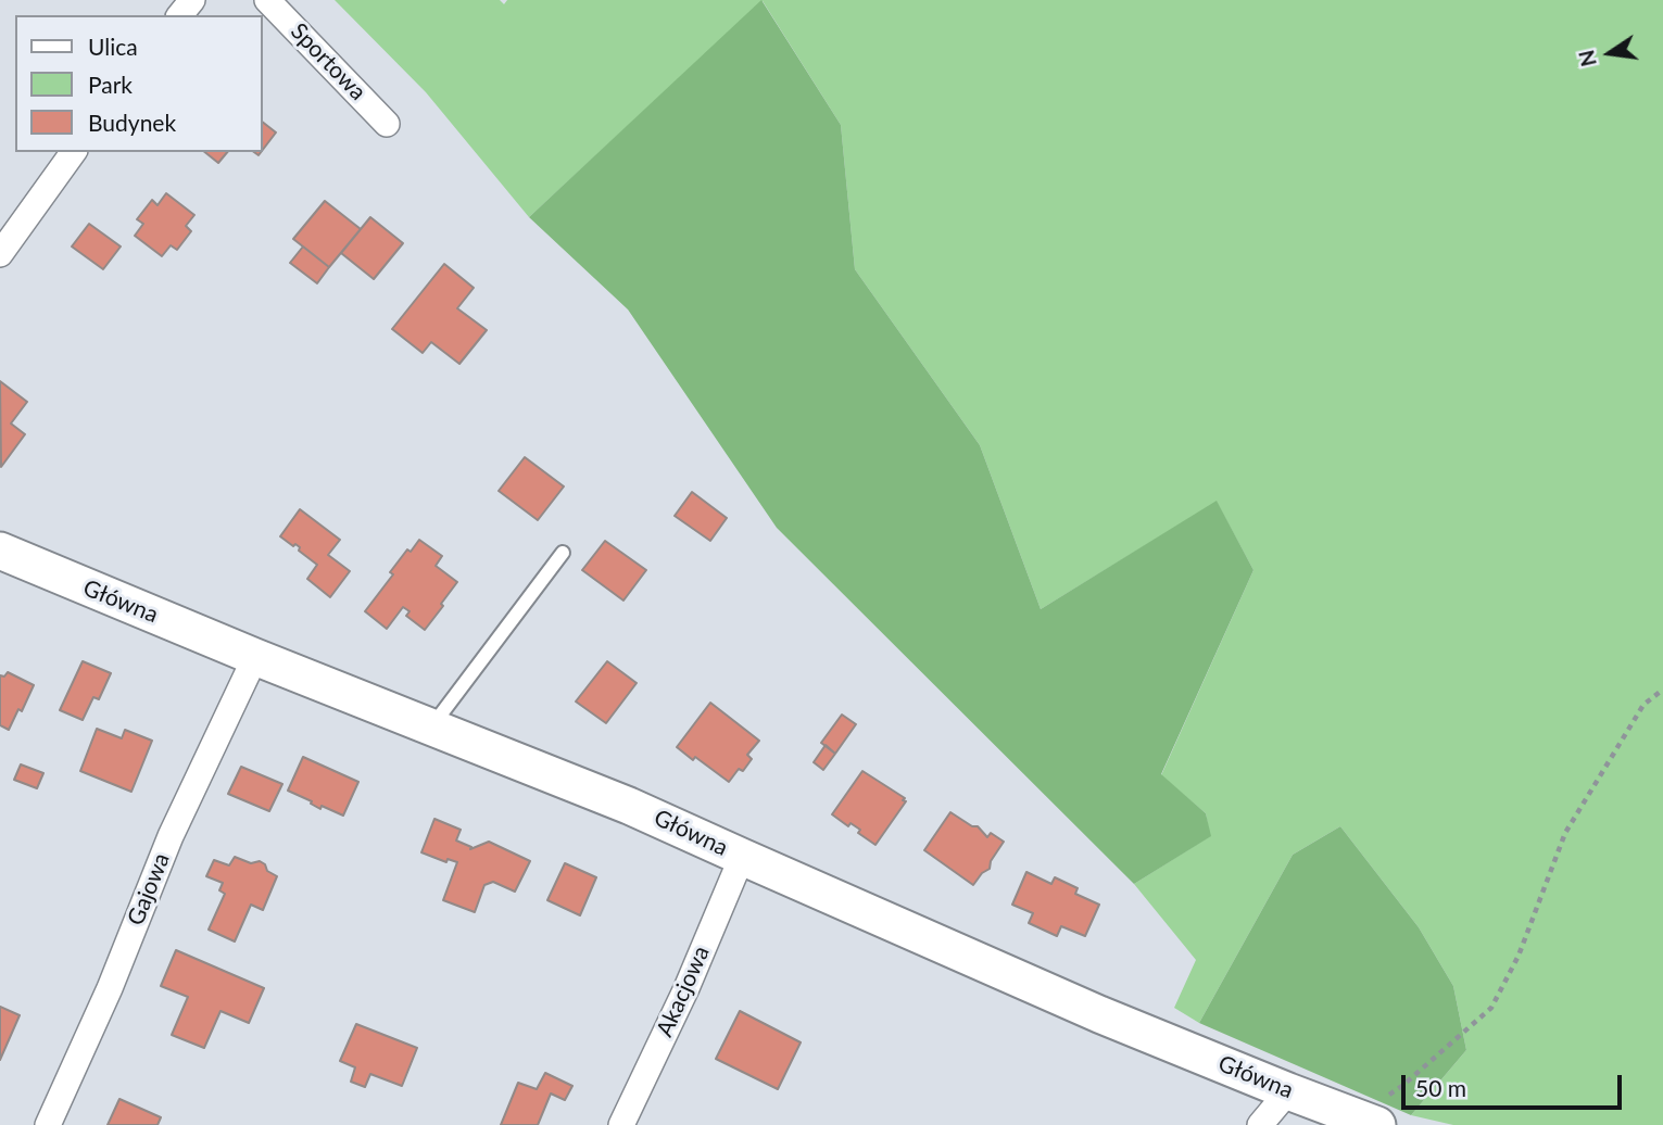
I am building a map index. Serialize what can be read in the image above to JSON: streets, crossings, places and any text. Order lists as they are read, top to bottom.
{
  "streets": {
    "street": [
      "Sportowa",
      "Główna",
      "Gajowa",
      "Akacjowa"
    ]
  },
  "crossings": [
    ["Główna", "Gajowa"],
    ["Główna", "Akacjowa"]
  ],
  "legend": ["Ulica", "Park", "Budynek"],
  "scale_bar": "50 m",
  "north": "left"
}
